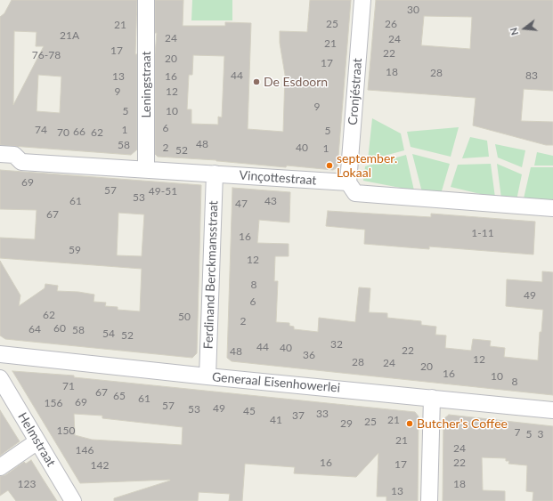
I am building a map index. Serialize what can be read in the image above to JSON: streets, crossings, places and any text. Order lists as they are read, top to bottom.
{
  "streets": {
    "street": [
      "Leningstraat",
      "Cronjéstraat",
      "Vinçottestraat",
      "Ferdinand Berckmansstraat",
      "Generaal Eisenhowerlei",
      "Helmstraat"
    ]
  },
  "crossings": [
    ["Leningstraat", "Vinçottestraat"],
    ["Cronjéstraat", "Vinçottestraat"],
    ["Vinçottestraat", "Ferdinand Berckmansstraat"],
    ["Ferdinand Berckmansstraat", "Generaal Eisenhowerlei"]
  ],
  "places": ["De Esdoorn", "september. Lokaal", "Butcher's Coffee"],
  "house_numbers": [
    "30",
    "25",
    "26",
    "21",
    "21A",
    "24",
    "24",
    "21",
    "17",
    "22",
    "76-78",
    "20",
    "17",
    "18",
    "28",
    "44",
    "83",
    "13",
    "16",
    "9",
    "12",
    "9",
    "5",
    "10",
    "6",
    "74",
    "1",
    "5",
    "66",
    "70",
    "62",
    "48",
    "58",
    "2",
    "40",
    "1",
    "52",
    "69",
    "57",
    "49-51",
    "53",
    "61",
    "43",
    "47",
    "67",
    "1-11",
    "16",
    "59",
    "12",
    "8",
    "49",
    "6",
    "62",
    "50",
    "2",
    "60",
    "64",
    "58",
    "54",
    "52",
    "32",
    "44",
    "40",
    "22",
    "48",
    "36",
    "12",
    "28",
    "24",
    "20",
    "16",
    "10",
    "8",
    "71",
    "67",
    "65",
    "61",
    "69",
    "156",
    "57",
    "49",
    "53",
    "45",
    "33",
    "37",
    "41",
    "21",
    "25",
    "29",
    "150",
    "7",
    "5",
    "3",
    "21",
    "24",
    "146",
    "16",
    "22",
    "17",
    "142",
    "123",
    "18",
    "13"
  ],
  "north": "left"
}
